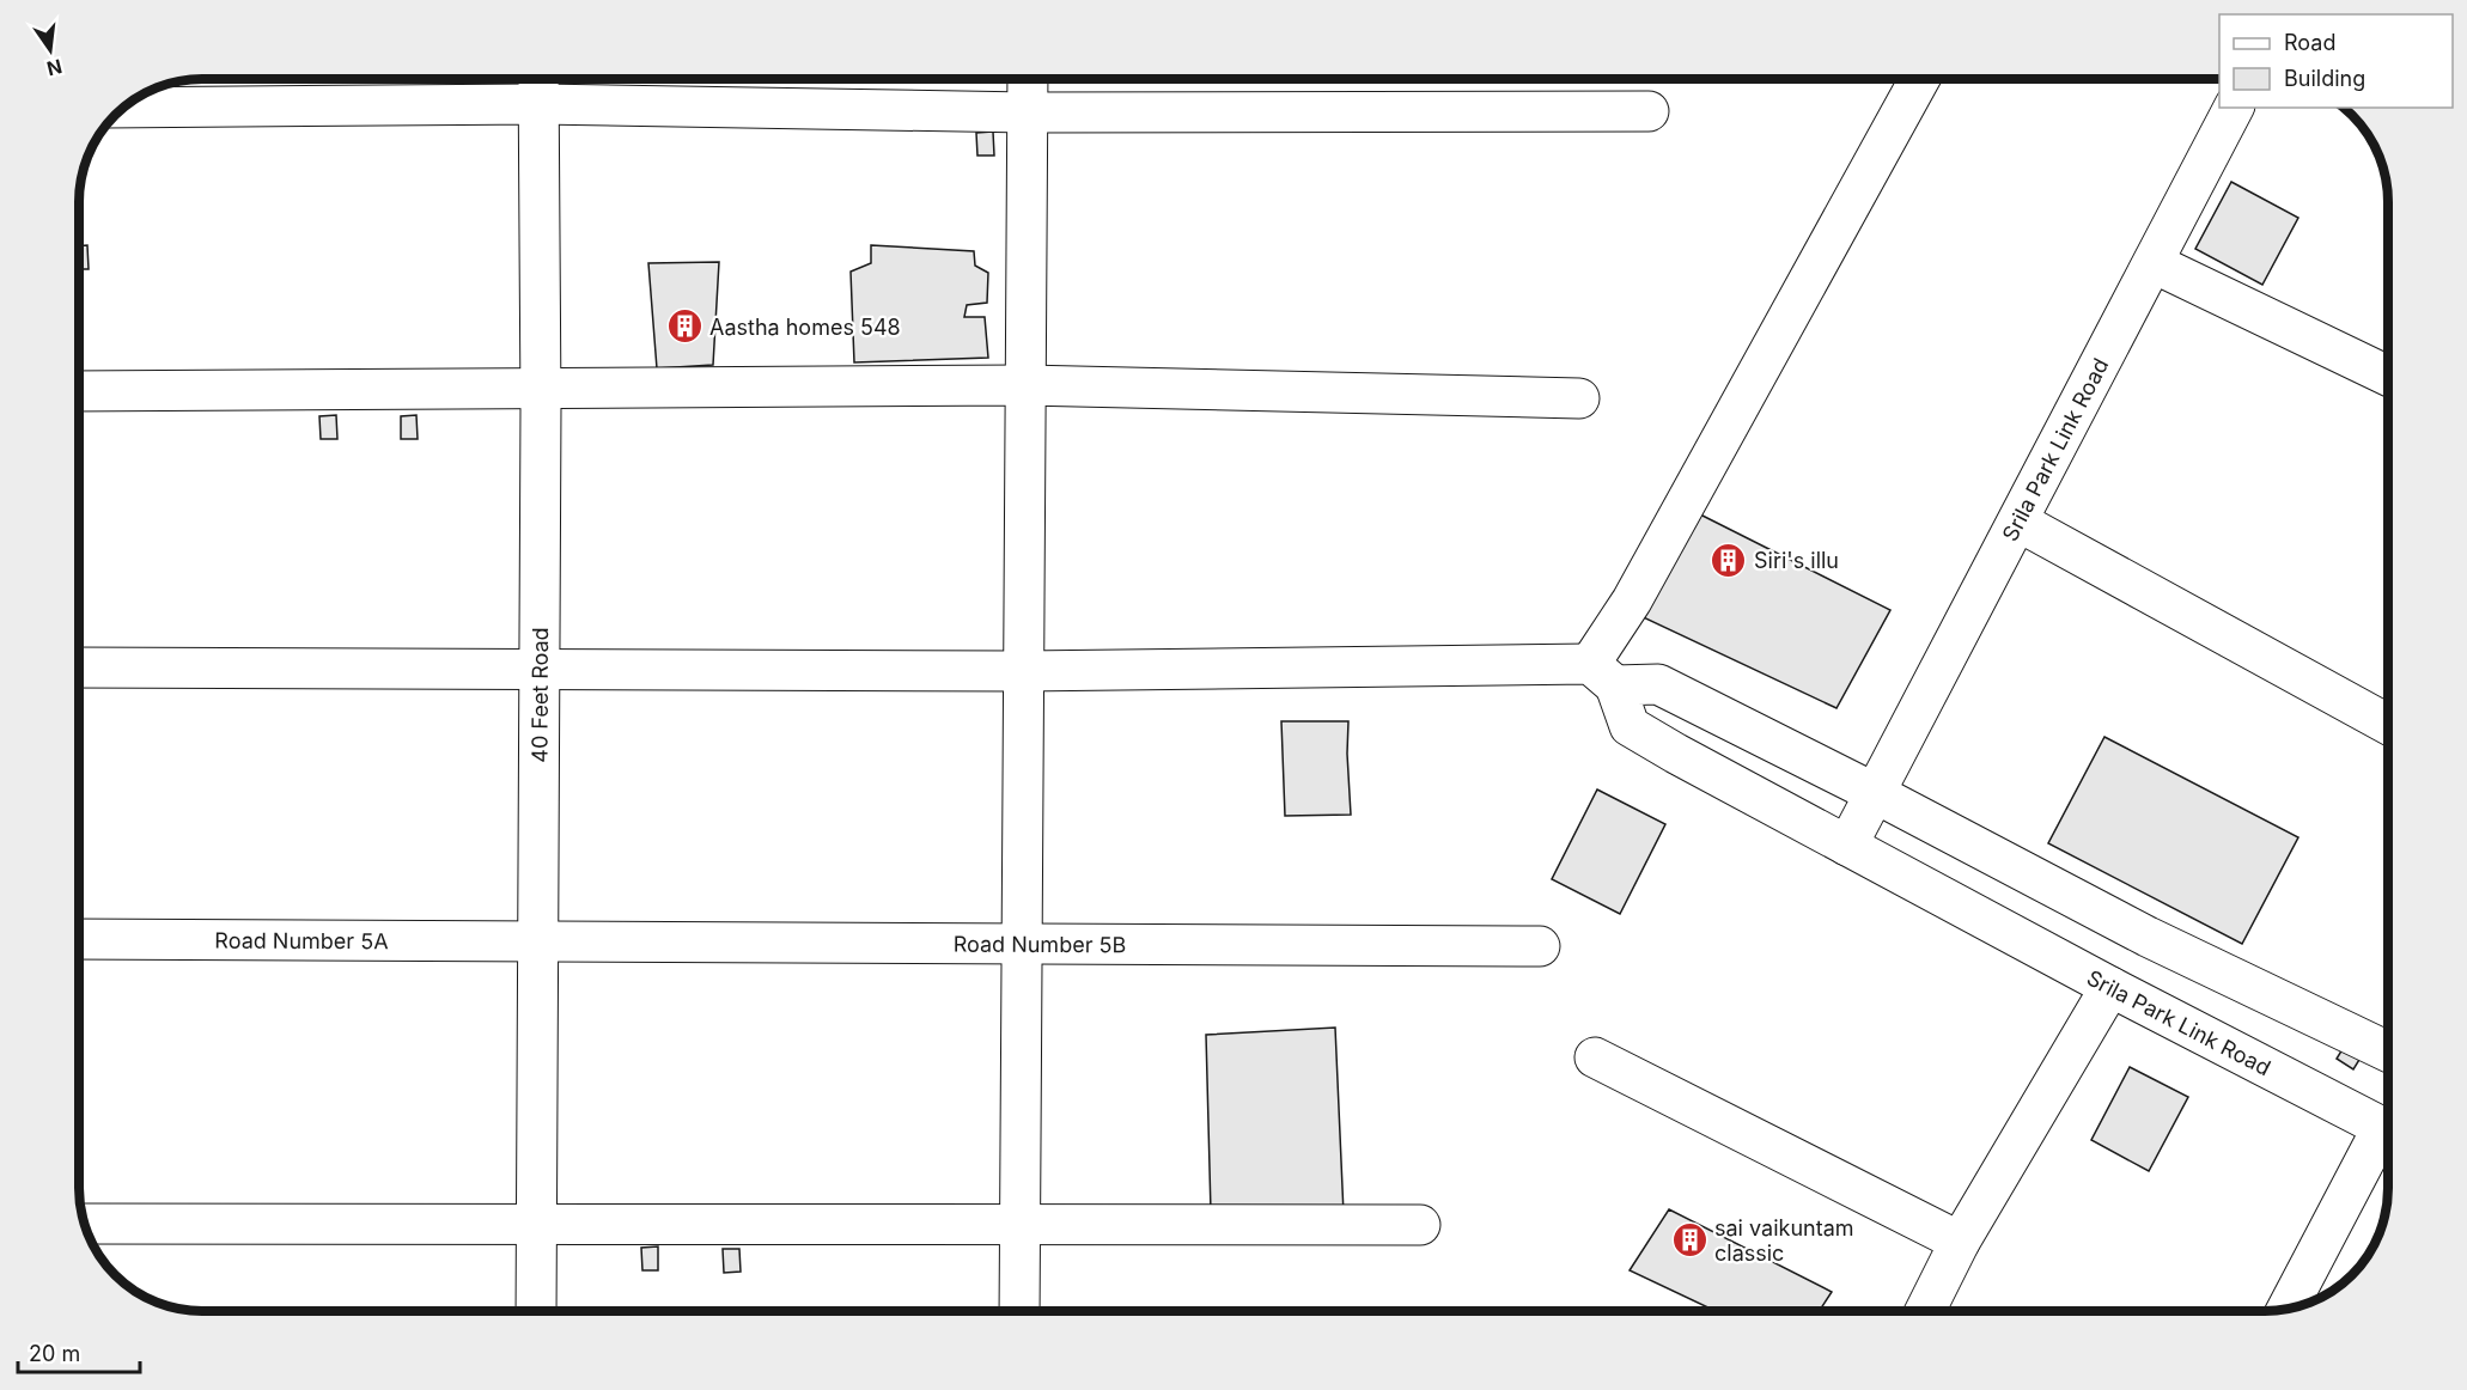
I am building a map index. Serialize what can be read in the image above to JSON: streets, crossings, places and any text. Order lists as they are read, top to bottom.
{
  "streets": {
    "street": [
      "Srila Park Link Road",
      "40 Feet Road",
      "Road Number 5A",
      "Road Number 5B"
    ]
  },
  "crossings": [
    ["40 Feet Road", "Road Number 5A"],
    ["40 Feet Road", "Road Number 5B"],
    ["Road Number 5A", "Road Number 5B"]
  ],
  "places": {
    "building": ["Aastha homes 548", "Siri's illu", "sai vaikuntam classic"]
  },
  "legend": ["Road", "Building"],
  "scale_bar": "20 m",
  "north": "bottom"
}
